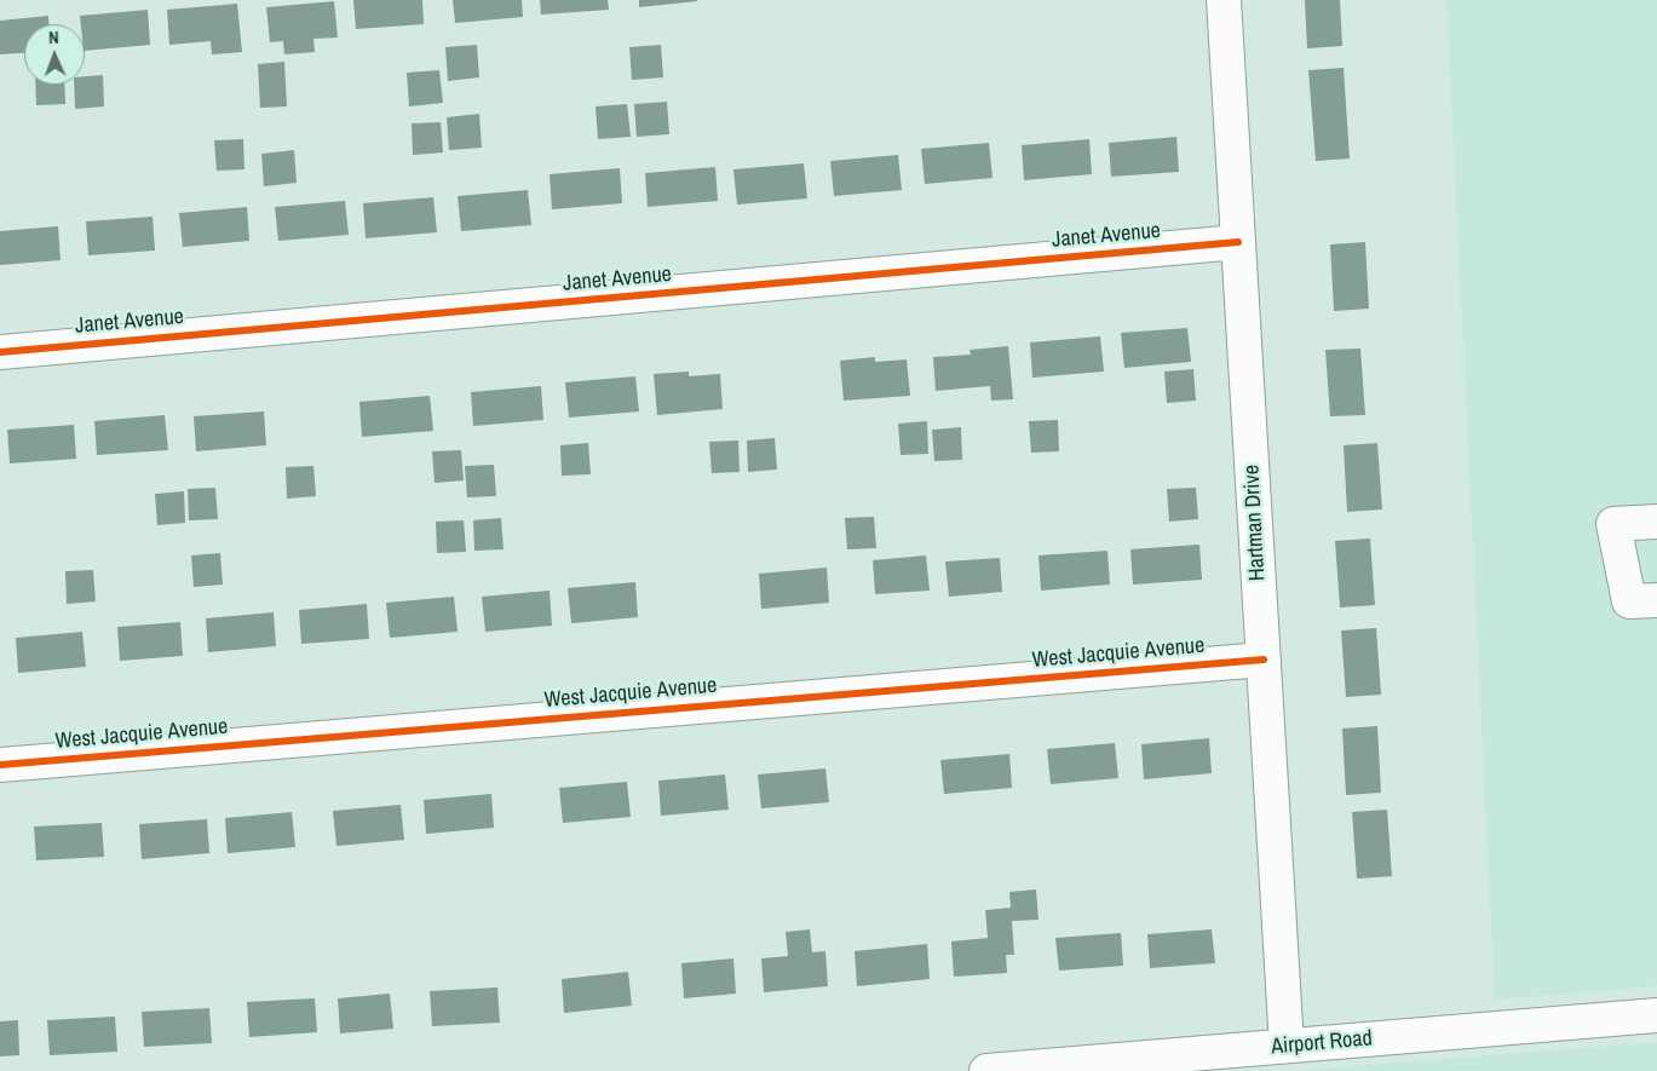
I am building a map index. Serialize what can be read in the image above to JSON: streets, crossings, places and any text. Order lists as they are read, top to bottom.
{
  "streets": {
    "street": [
      "Janet Avenue",
      "Hartman Drive",
      "West Jacquie Avenue",
      "Airport Road"
    ]
  },
  "crossings": [
    ["Janet Avenue", "Hartman Drive"],
    ["Hartman Drive", "West Jacquie Avenue"],
    ["Hartman Drive", "Airport Road"]
  ],
  "north": "top"
}
